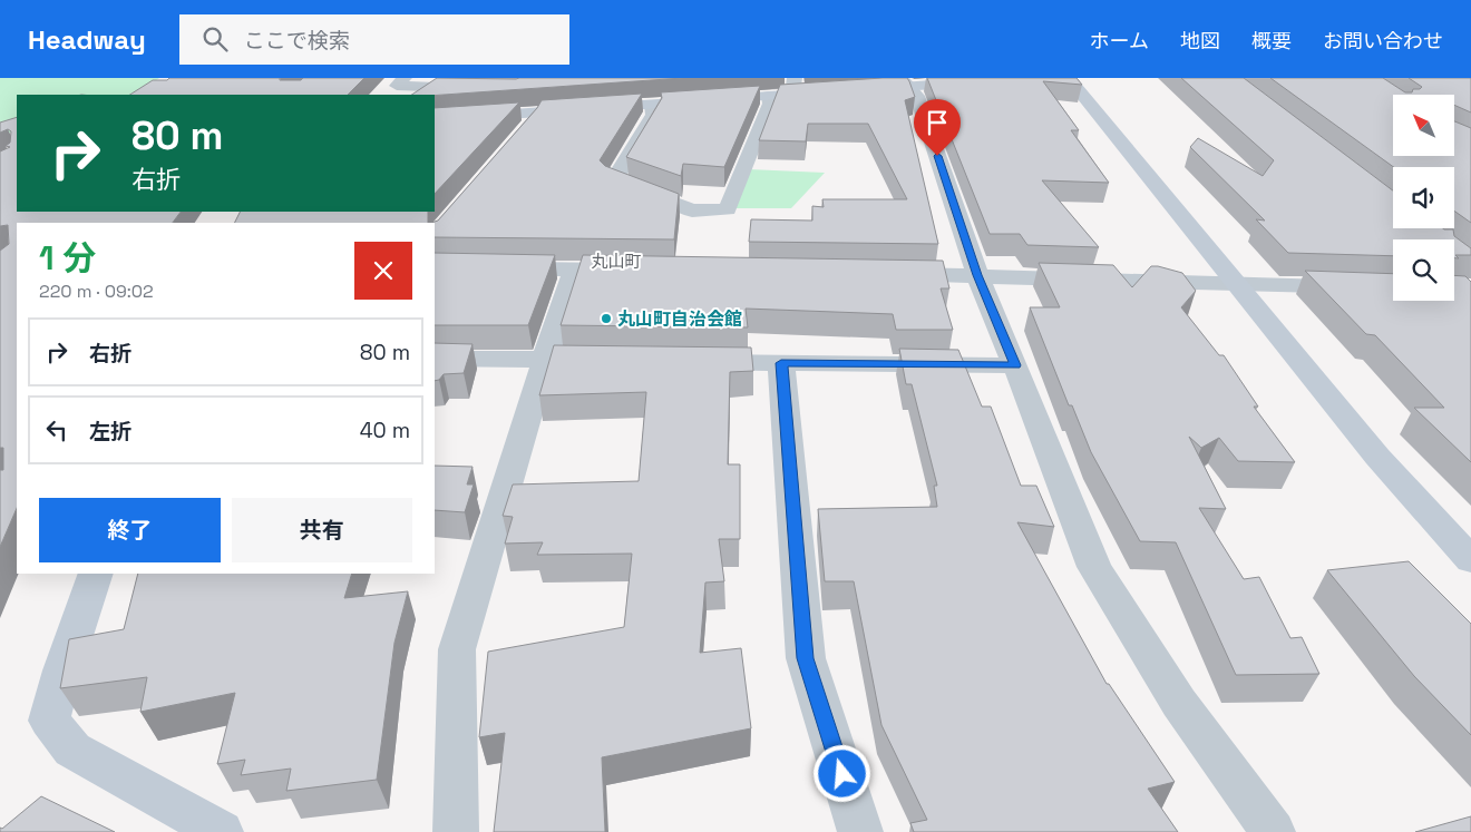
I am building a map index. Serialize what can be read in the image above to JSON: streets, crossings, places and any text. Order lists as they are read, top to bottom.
{
  "districts": ["丸山町"],
  "places": ["丸山町自治会館"],
  "north": "top left",
  "page": {
    "header": "Headway",
    "search": "ここで検索",
    "nav": [
      "ホーム",
      "地図",
      "概要",
      "お問い合わせ"
    ],
    "turn": ["80 m", "右折"],
    "heading": ["1 分", "220 m · 09:02"],
    "list": [
      {
        "name": "右折",
        "value": "80 m"
      },
      {
        "name": "左折",
        "value": "40 m"
      }
    ],
    "buttons": ["終了", "共有"]
  }
}
